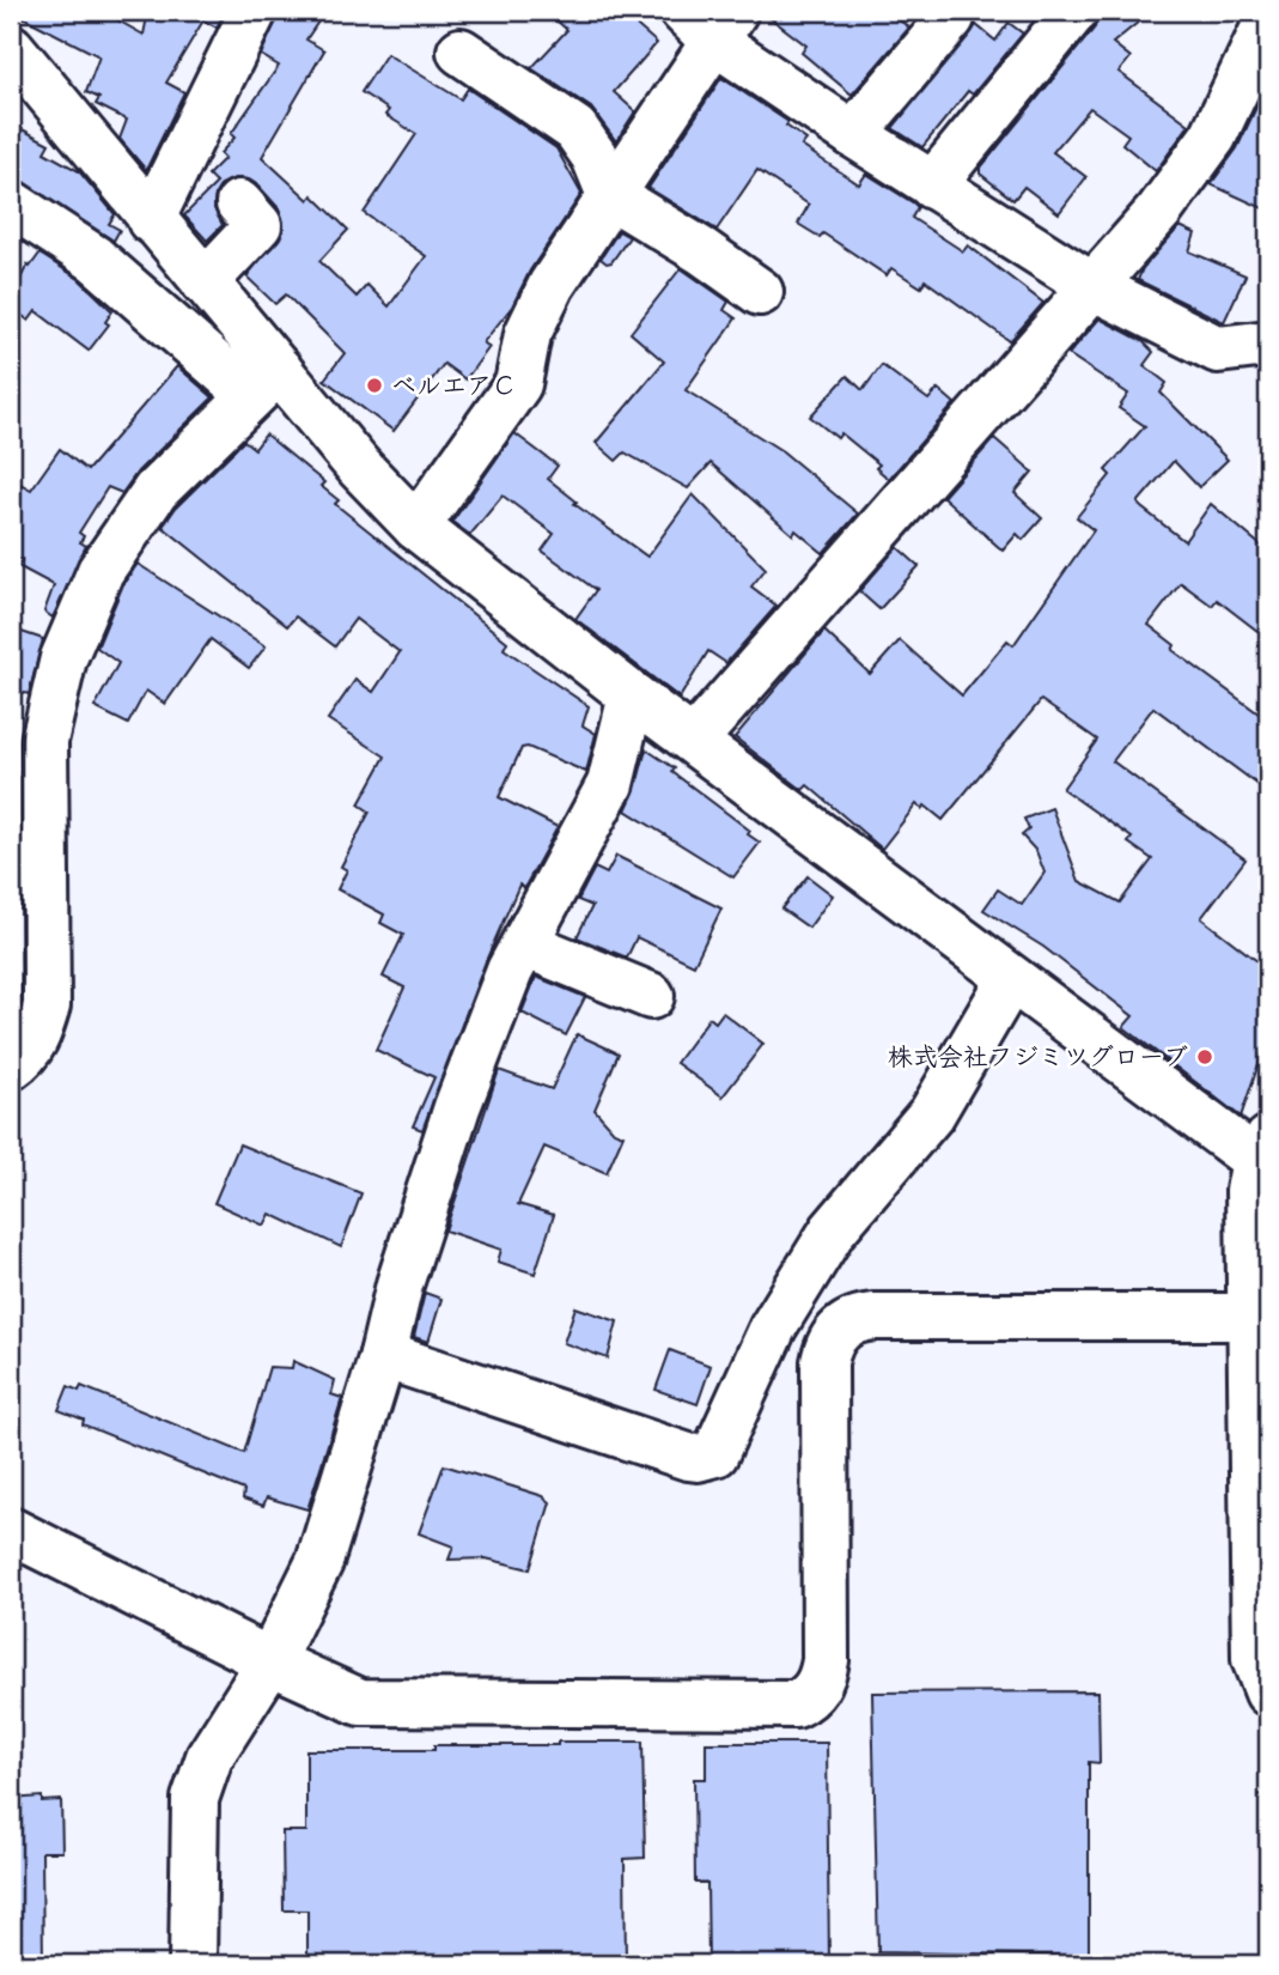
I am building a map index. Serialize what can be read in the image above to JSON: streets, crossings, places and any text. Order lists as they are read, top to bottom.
{
  "places": ["ベルエアＣ", "株式会社フジミツグローブ"]
}
